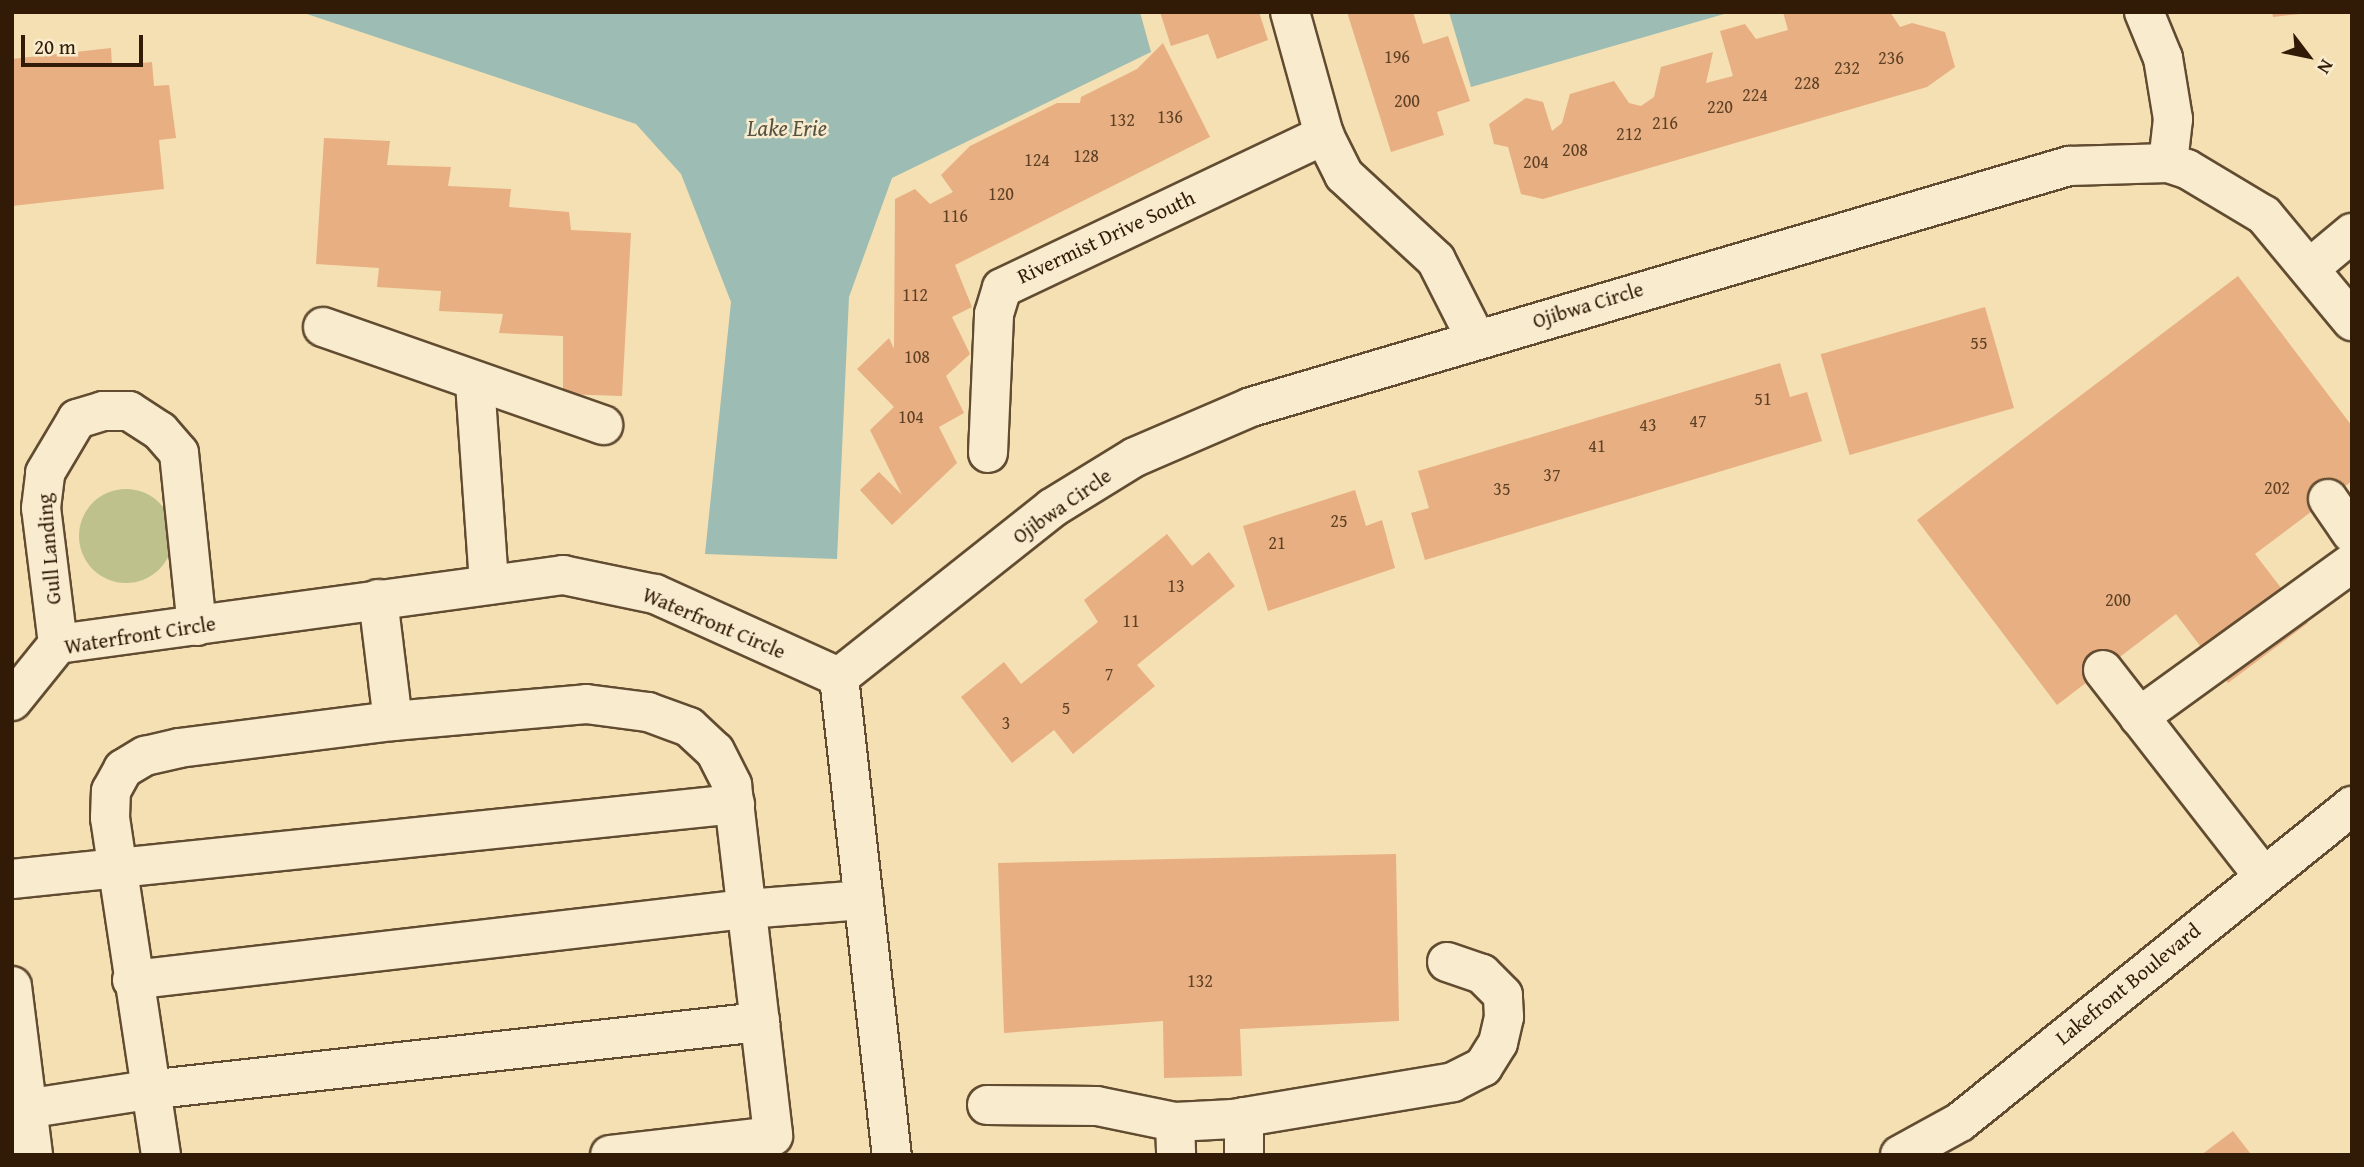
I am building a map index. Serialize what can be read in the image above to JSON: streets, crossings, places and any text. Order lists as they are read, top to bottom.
{
  "streets": {
    "street": [
      "Rivermist Drive South",
      "Ojibwa Circle",
      "Gull Landing",
      "Waterfront Circle",
      "Lakefront Boulevard"
    ]
  },
  "crossings": [
    ["Ojibwa Circle", "Waterfront Circle"],
    ["Gull Landing", "Waterfront Circle"]
  ],
  "water": ["Lake Erie"],
  "house_numbers": [
    "196",
    "236",
    "232",
    "228",
    "224",
    "200",
    "220",
    "136",
    "132",
    "216",
    "212",
    "208",
    "128",
    "124",
    "204",
    "120",
    "116",
    "112",
    "55",
    "108",
    "51",
    "104",
    "47",
    "43",
    "41",
    "37",
    "202",
    "35",
    "25",
    "21",
    "13",
    "200",
    "11",
    "7",
    "5",
    "3",
    "132"
  ],
  "scale_bar": "20 m",
  "north": "bottom right"
}
